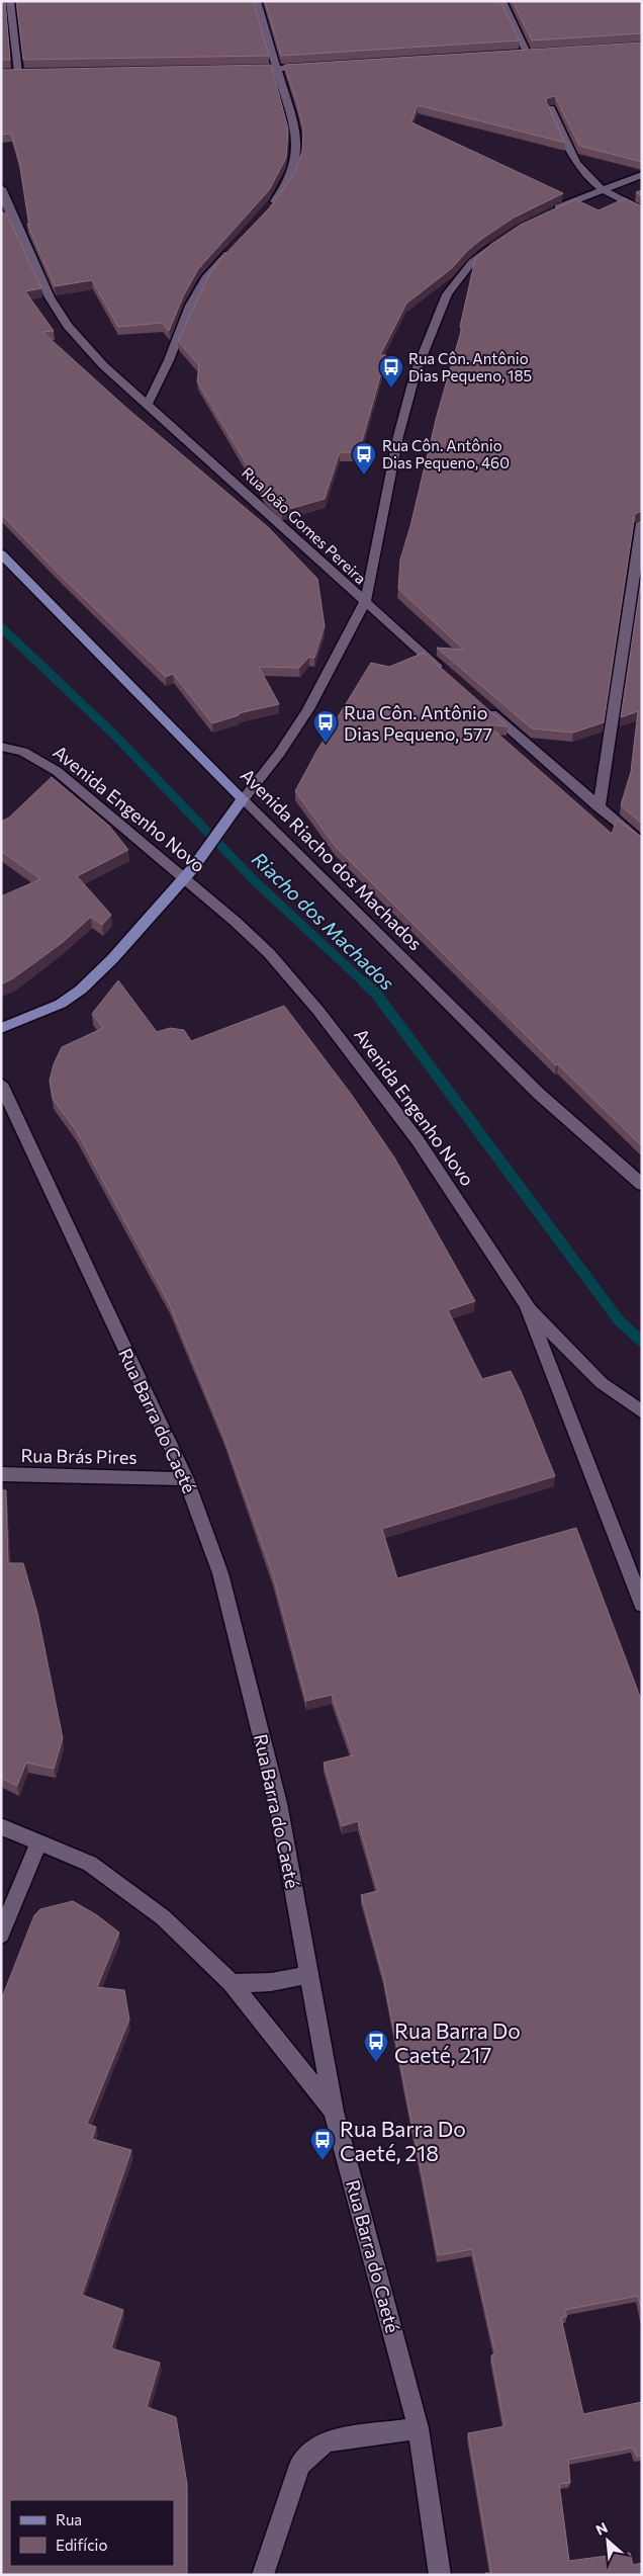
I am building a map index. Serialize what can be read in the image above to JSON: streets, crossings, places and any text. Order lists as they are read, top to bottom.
{
  "streets": {
    "main road": ["Avenida Riacho dos Machados"],
    "street": [
      "Rua João Gomes Pereira",
      "Avenida Engenho Novo",
      "Rua Barra do Caeté",
      "Rua Brás Pires"
    ]
  },
  "crossings": [
    ["Rua Barra do Caeté", "Rua Brás Pires"]
  ],
  "water": ["Riacho dos Machados"],
  "places": {
    "bus stop": [
      "Rua Côn. Antônio Dias Pequeno, 185",
      "Rua Côn. Antônio Dias Pequeno, 460",
      "Rua Côn. Antônio Dias Pequeno, 577",
      "Rua Barra Do Caeté, 217",
      "Rua Barra Do Caeté, 218"
    ]
  },
  "legend": ["Rua", "Edifício"],
  "north": "top left"
}
